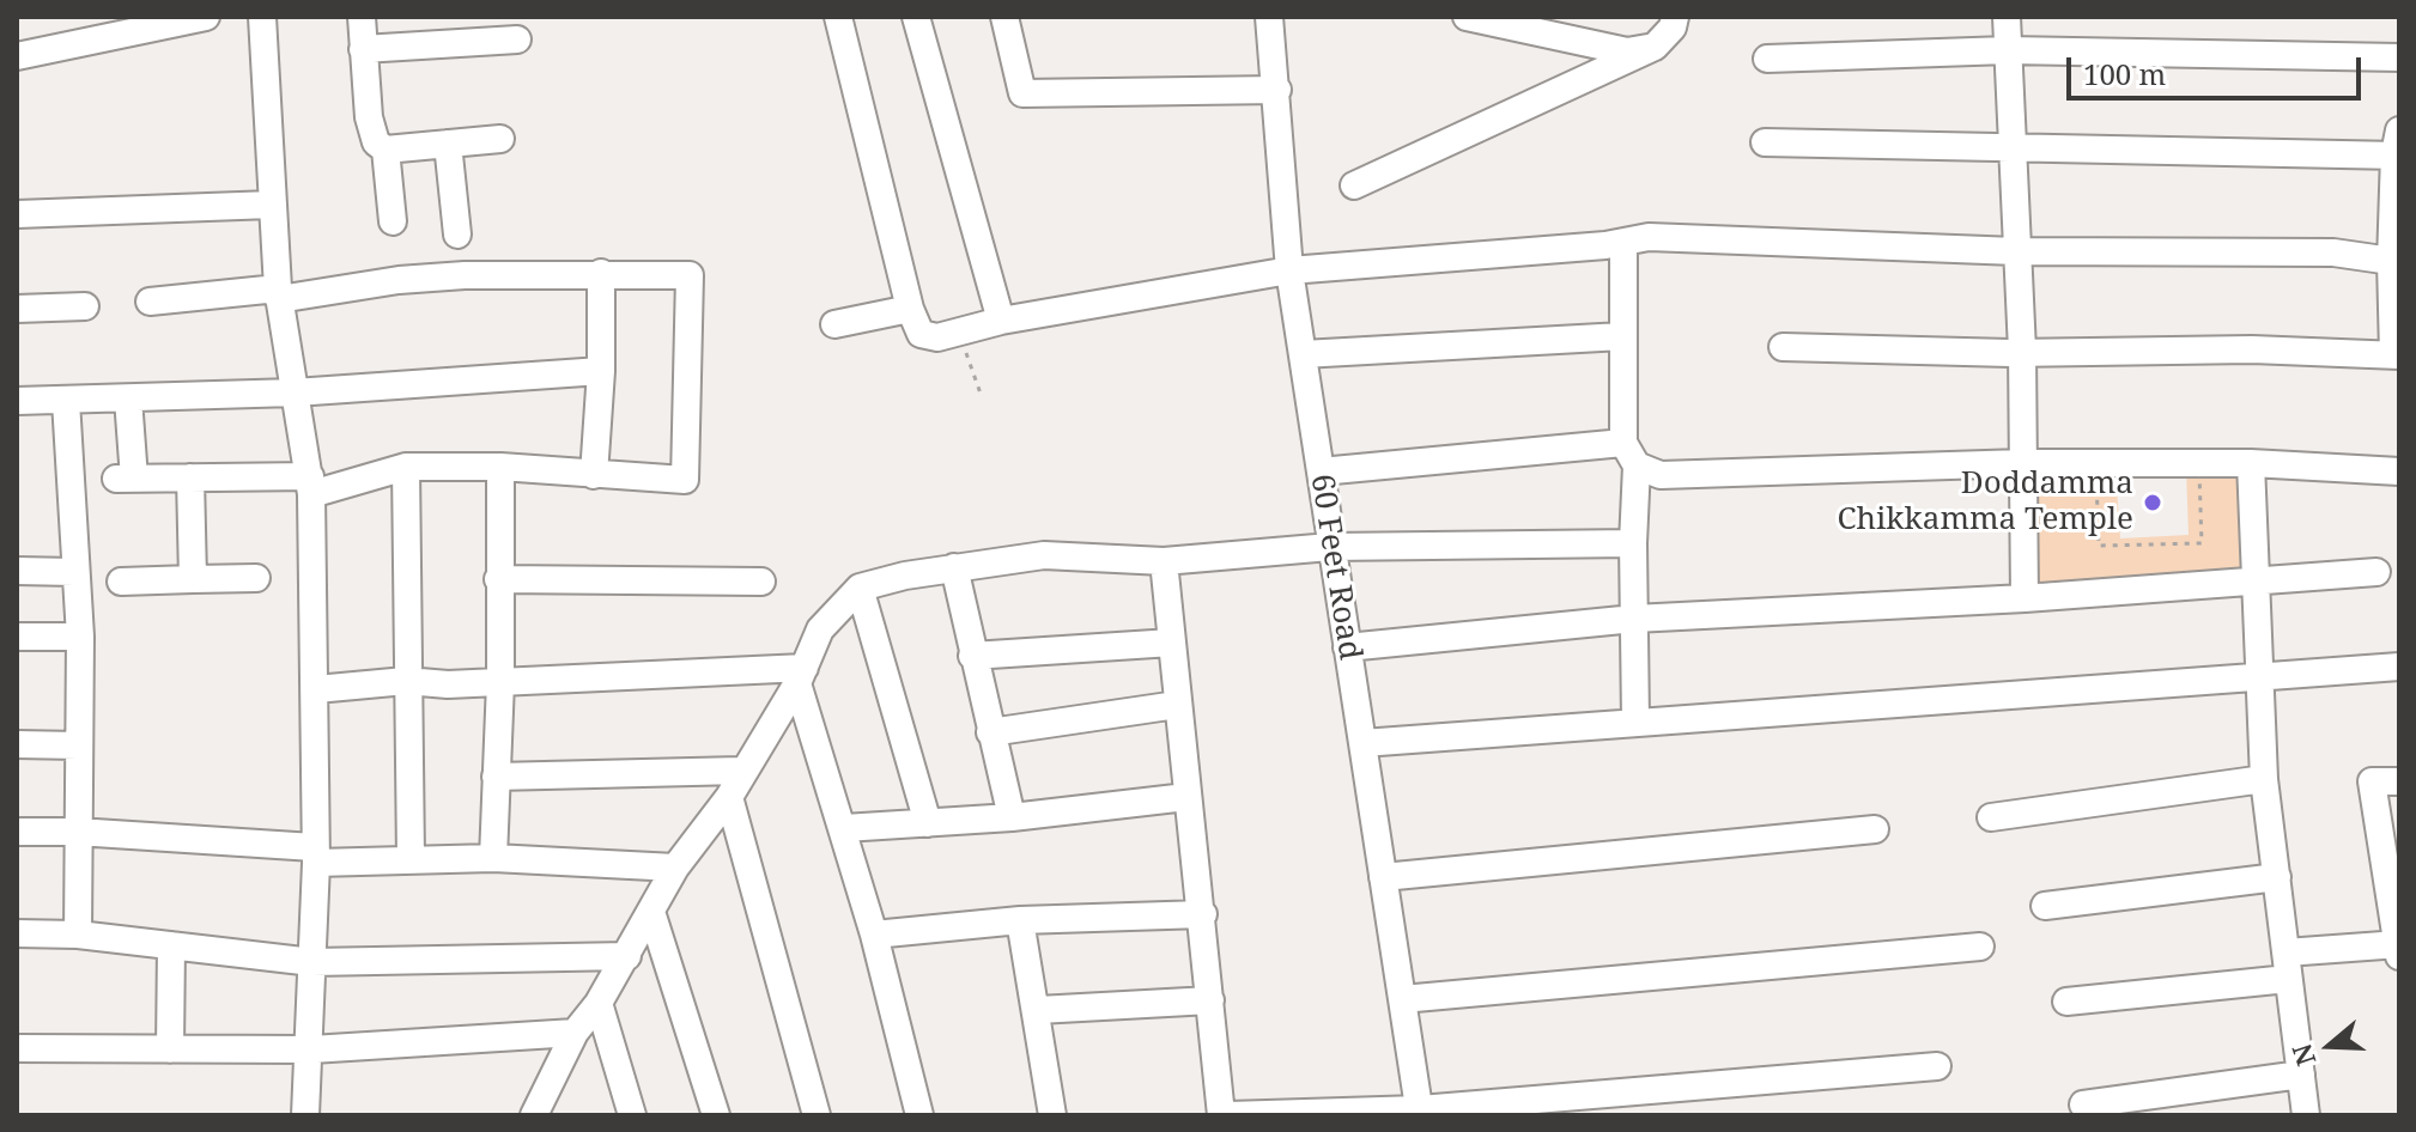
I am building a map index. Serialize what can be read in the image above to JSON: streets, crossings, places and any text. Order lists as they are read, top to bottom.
{
  "streets": {
    "street": ["60 Feet Road"]
  },
  "places": ["Doddamma Chikkamma Temple"],
  "scale_bar": "100 m",
  "north": "left"
}
